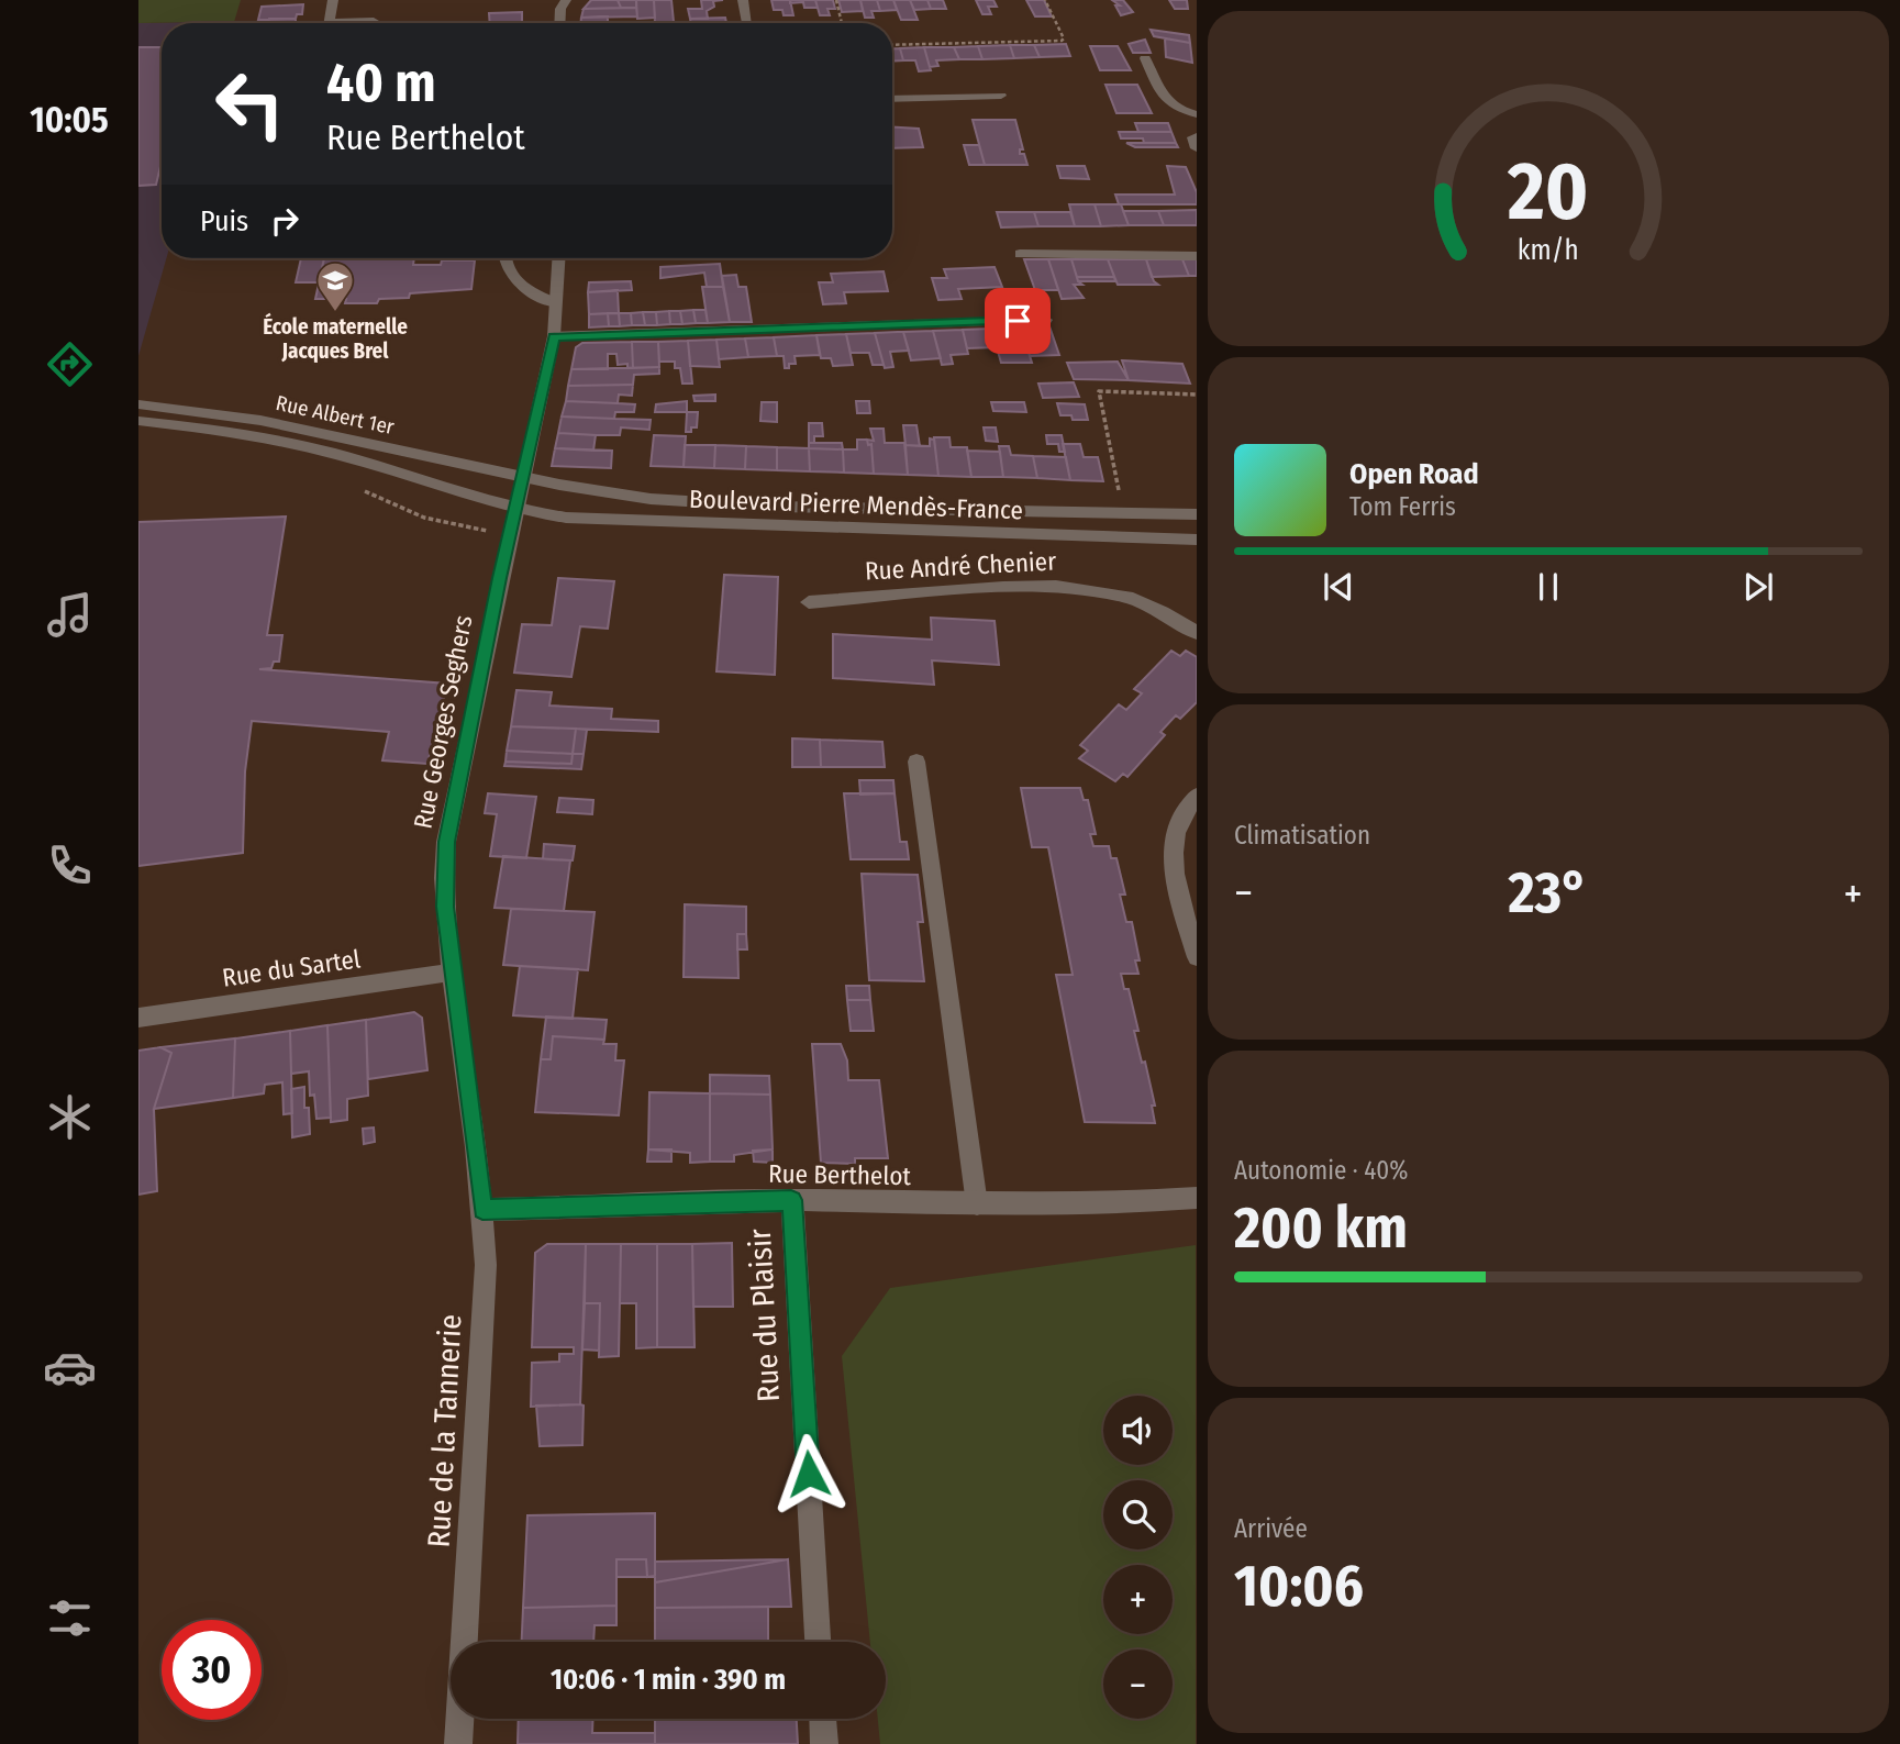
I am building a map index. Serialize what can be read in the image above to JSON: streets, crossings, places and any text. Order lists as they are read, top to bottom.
{
  "streets": {
    "street": [
      "Rue Albert 1er",
      "Boulevard Pierre Mendès-France",
      "Rue André Chenier",
      "Rue Georges Seghers",
      "Rue du Sartel",
      "Rue Berthelot",
      "Rue du Plaisir",
      "Rue de la Tannerie"
    ]
  },
  "crossings": [
    ["Rue Albert 1er", "Boulevard Pierre Mendès-France"],
    ["Rue Albert 1er", "Rue Georges Seghers"],
    ["Boulevard Pierre Mendès-France", "Rue Georges Seghers"],
    ["Rue Georges Seghers", "Rue du Sartel"],
    ["Rue Georges Seghers", "Rue Berthelot"],
    ["Rue Georges Seghers", "Rue de la Tannerie"],
    ["Rue Berthelot", "Rue du Plaisir"],
    ["Rue Berthelot", "Rue de la Tannerie"]
  ],
  "places": {
    "school or university": ["École maternelle Jacques Brel"]
  },
  "page": {
    "tabs": "10:05",
    "turn": ["40 m", "Rue Berthelot"],
    "then": "Puis",
    "song": ["Open Road", "Tom Ferris"],
    "tile": [
      "Climatisation",
      ["Autonomie · 40%", "200 km"],
      ["Arrivée", "10:06"]
    ],
    "heat": ["−", "23°", "+"],
    "map_buttons": ["+", "−"],
    "limit": "30",
    "trip": "10:06 · 1 min · 390 m",
    "gauge": ["20", "km/h"]
  }
}
